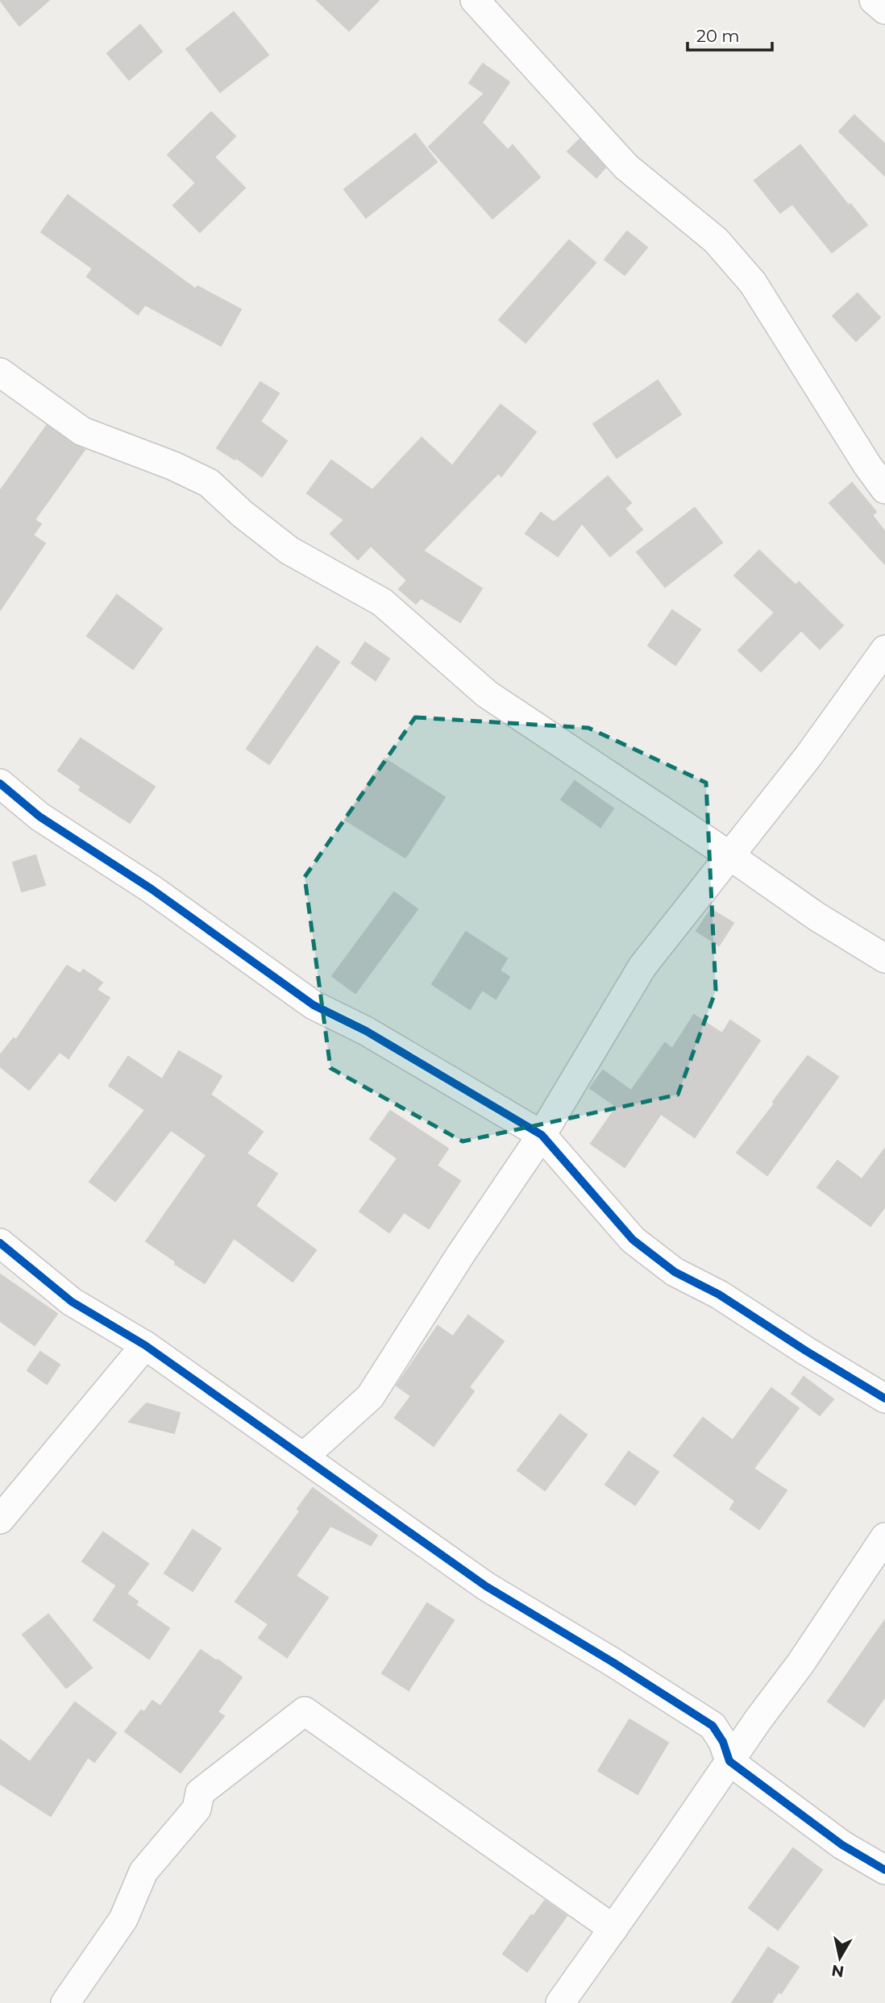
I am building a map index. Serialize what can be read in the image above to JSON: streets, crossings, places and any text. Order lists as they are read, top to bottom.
{
  "scale_bar": "20 m",
  "north": "bottom"
}
